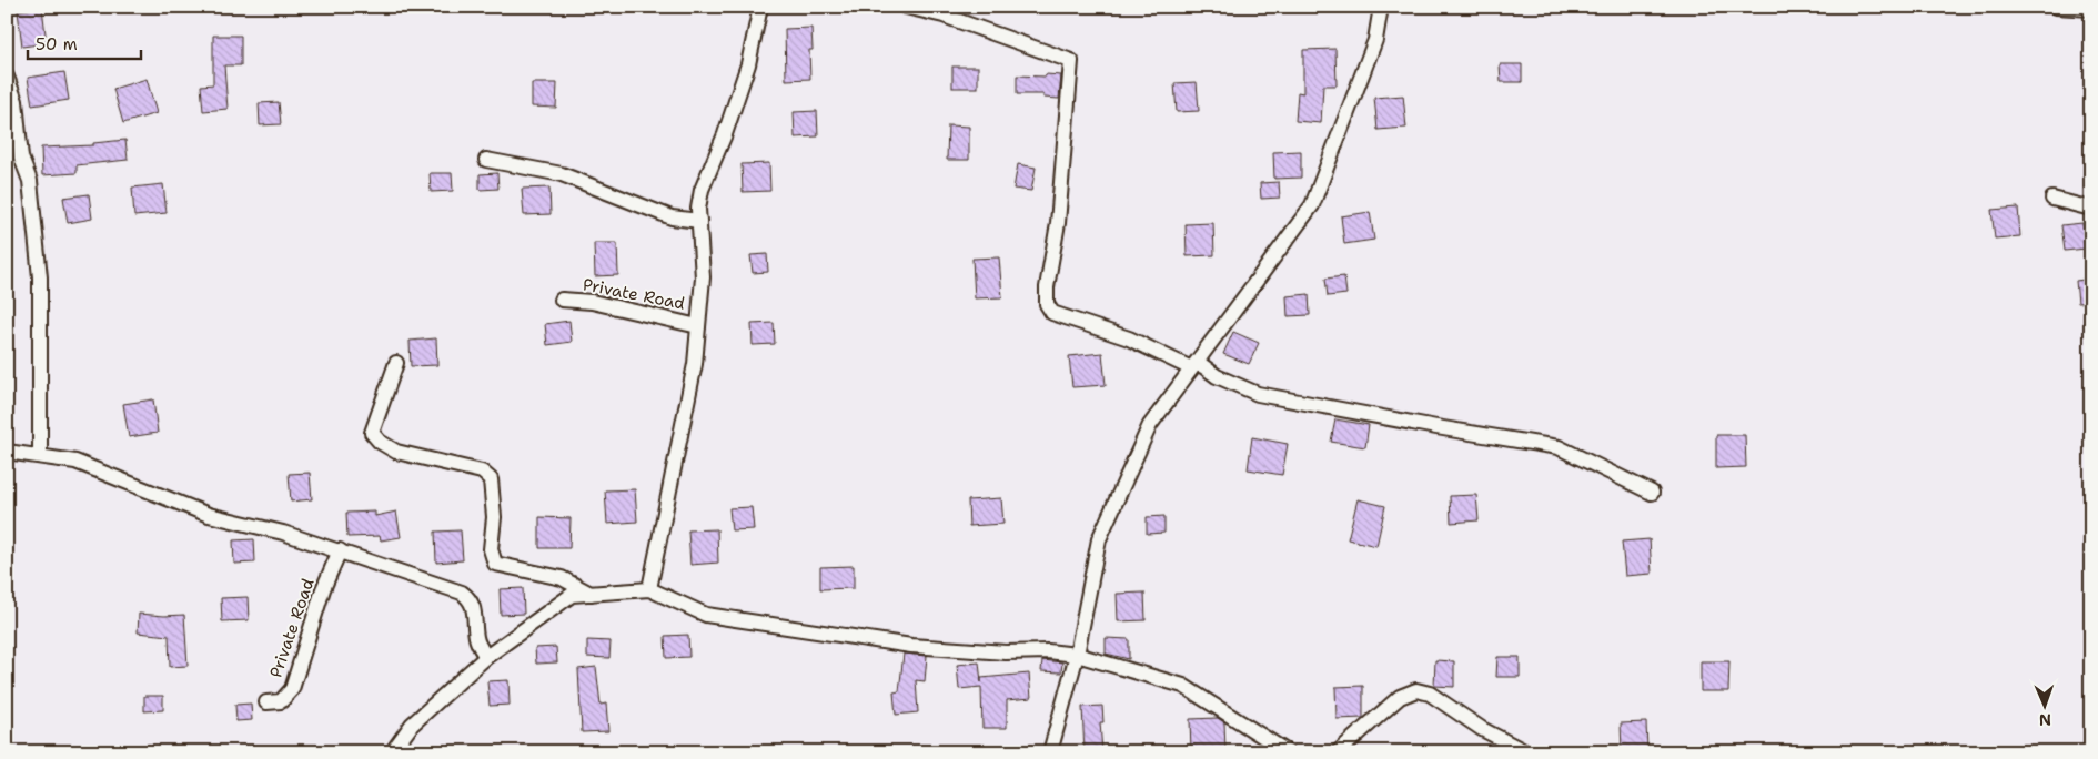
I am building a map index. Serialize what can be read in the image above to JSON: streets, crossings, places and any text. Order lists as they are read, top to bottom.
{
  "streets": {
    "street": ["Private Road"]
  },
  "scale_bar": "50 m",
  "north": "bottom"
}
